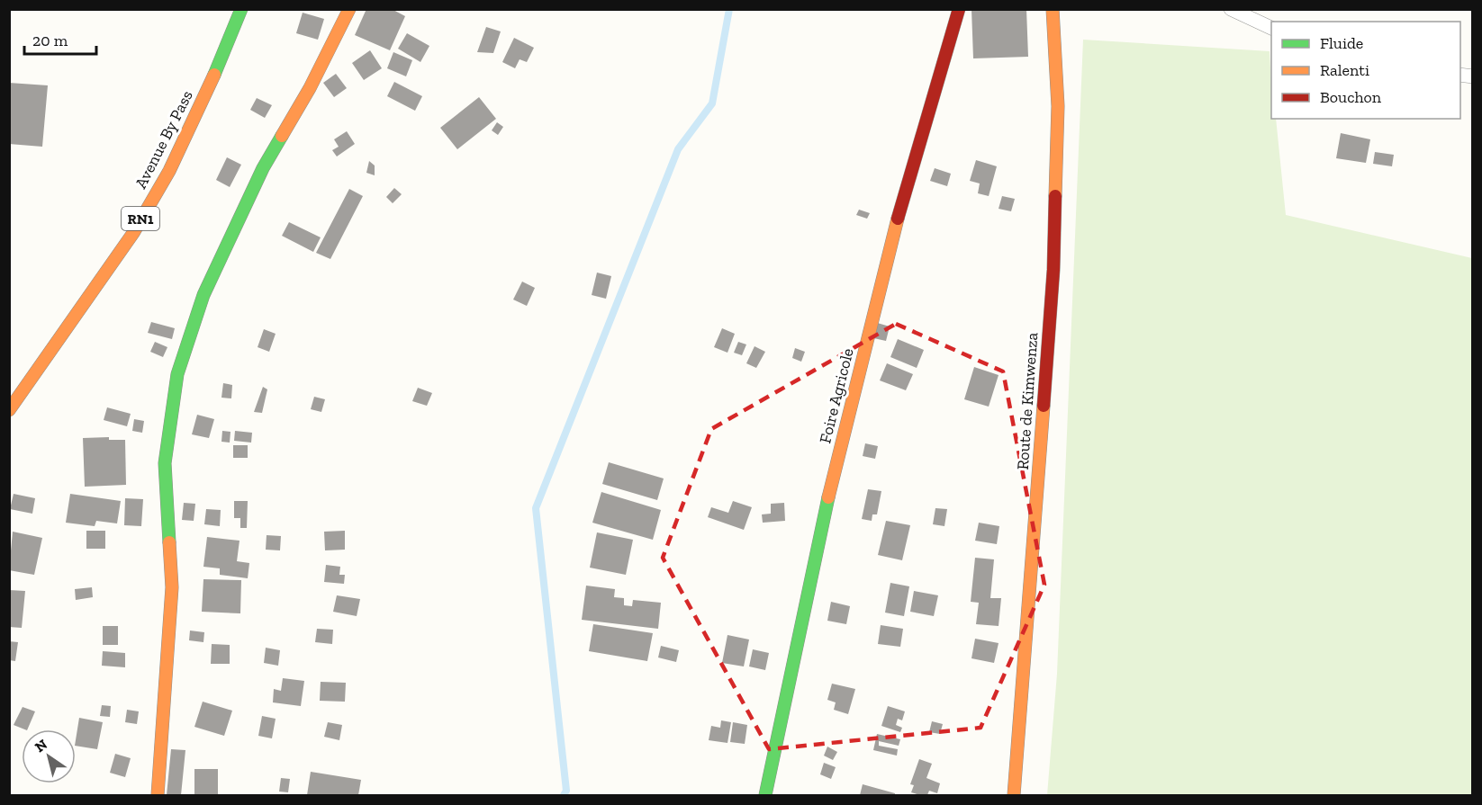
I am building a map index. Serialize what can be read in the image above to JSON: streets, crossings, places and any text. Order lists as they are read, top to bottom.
{
  "streets": {
    "main road": [
      "Avenue By Pass",
      "RN1",
      "Foire Agricole",
      "Route de Kimwenza"
    ]
  },
  "legend": ["Fluide", "Ralenti", "Bouchon"],
  "scale_bar": "20 m",
  "north": "top left"
}
